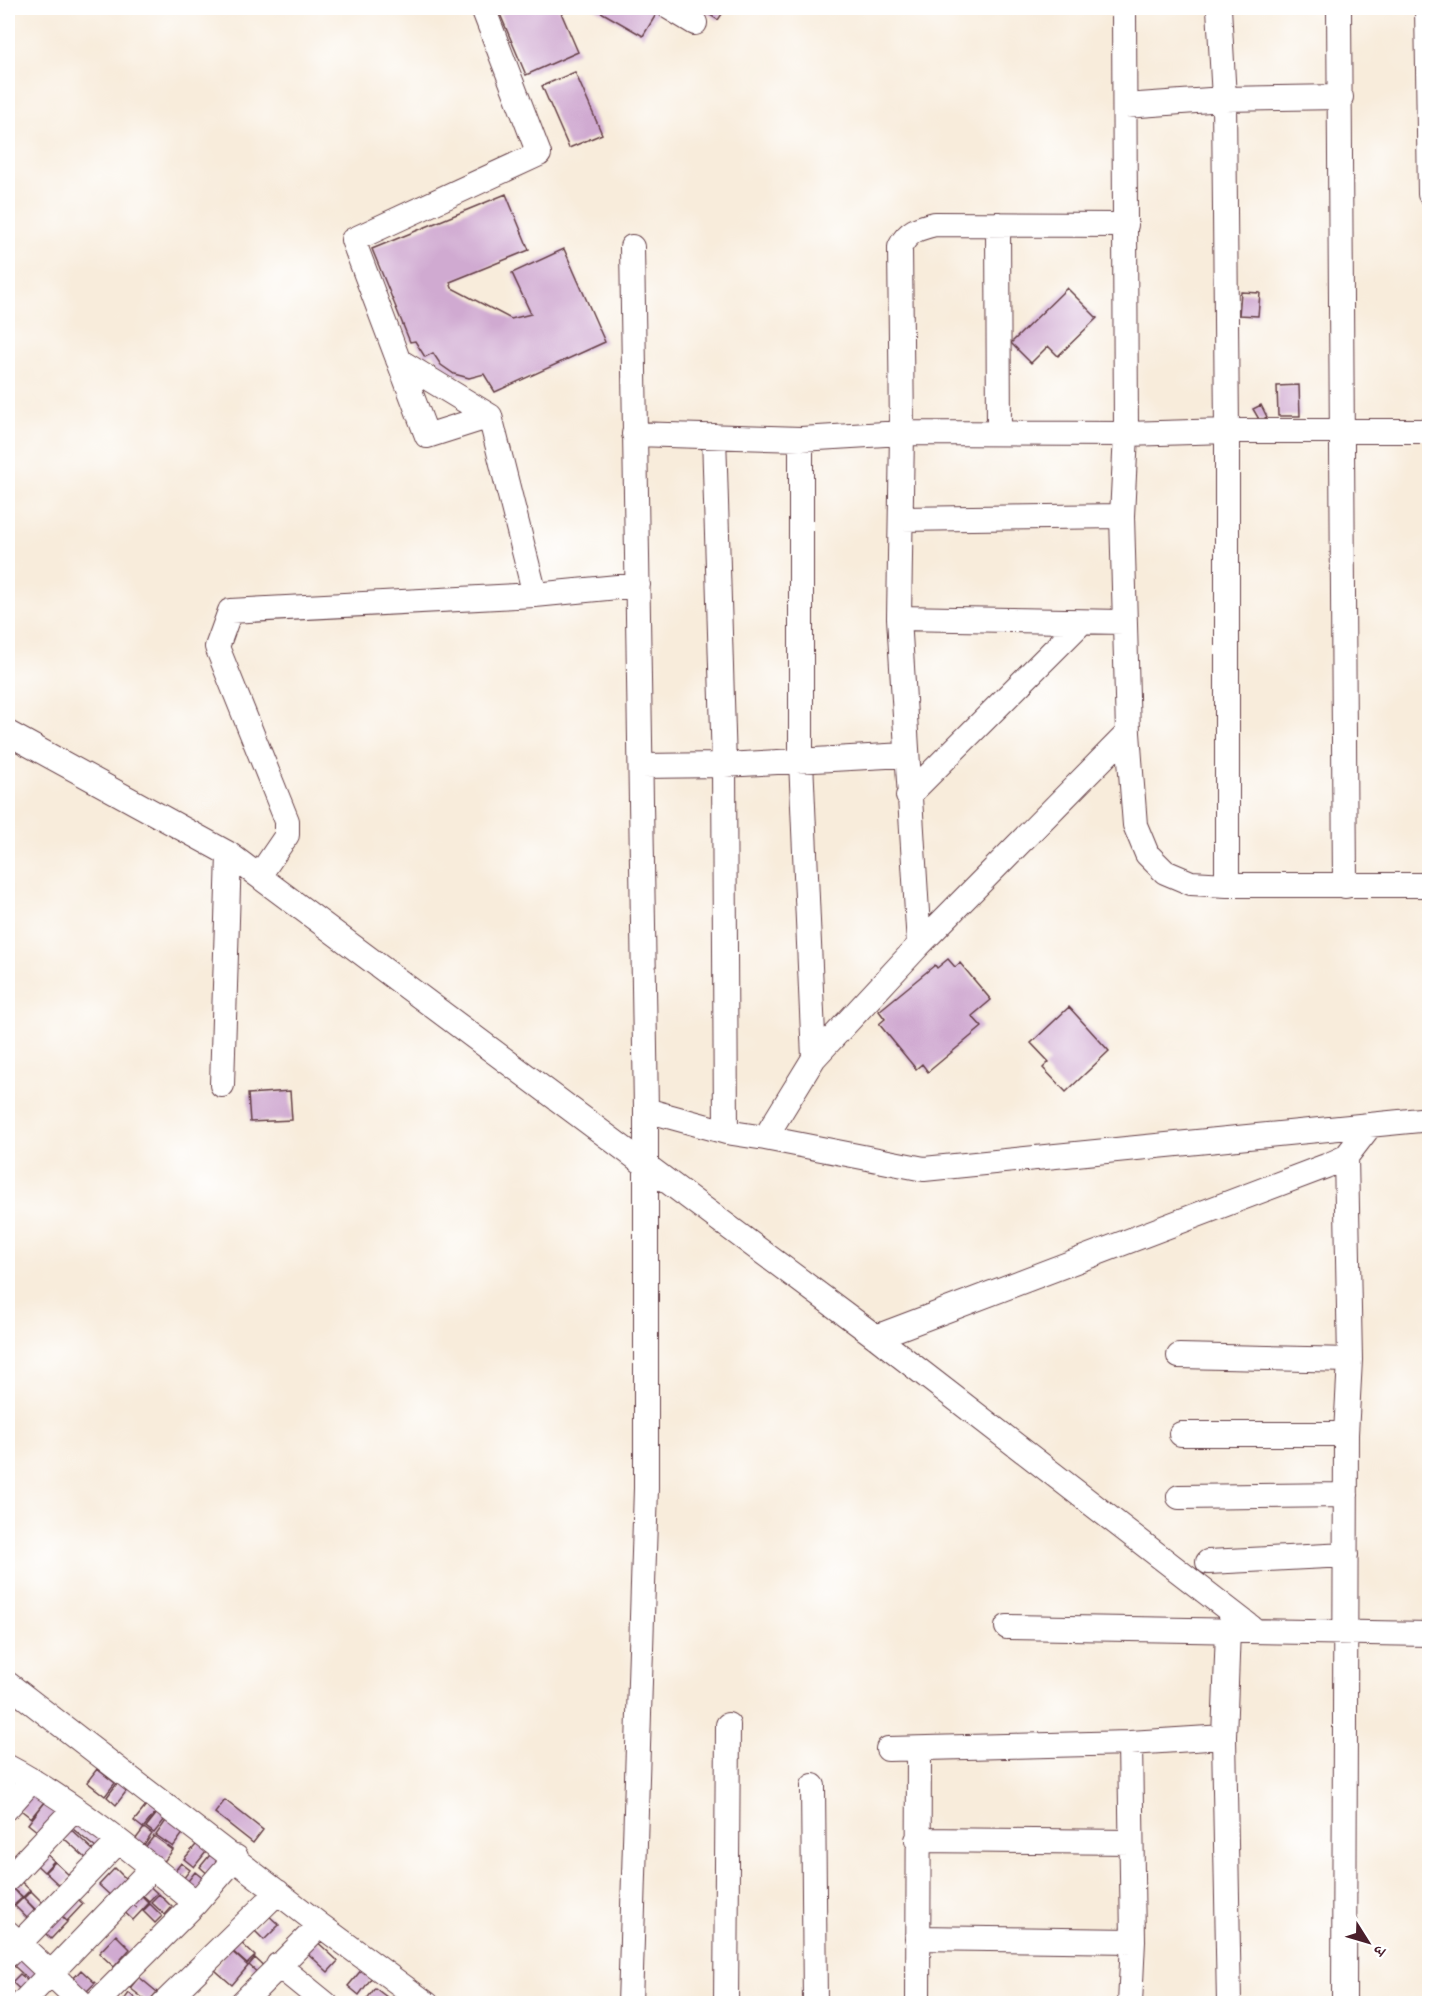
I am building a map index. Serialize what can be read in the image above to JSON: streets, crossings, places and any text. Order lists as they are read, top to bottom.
{
  "north": "bottom right"
}
